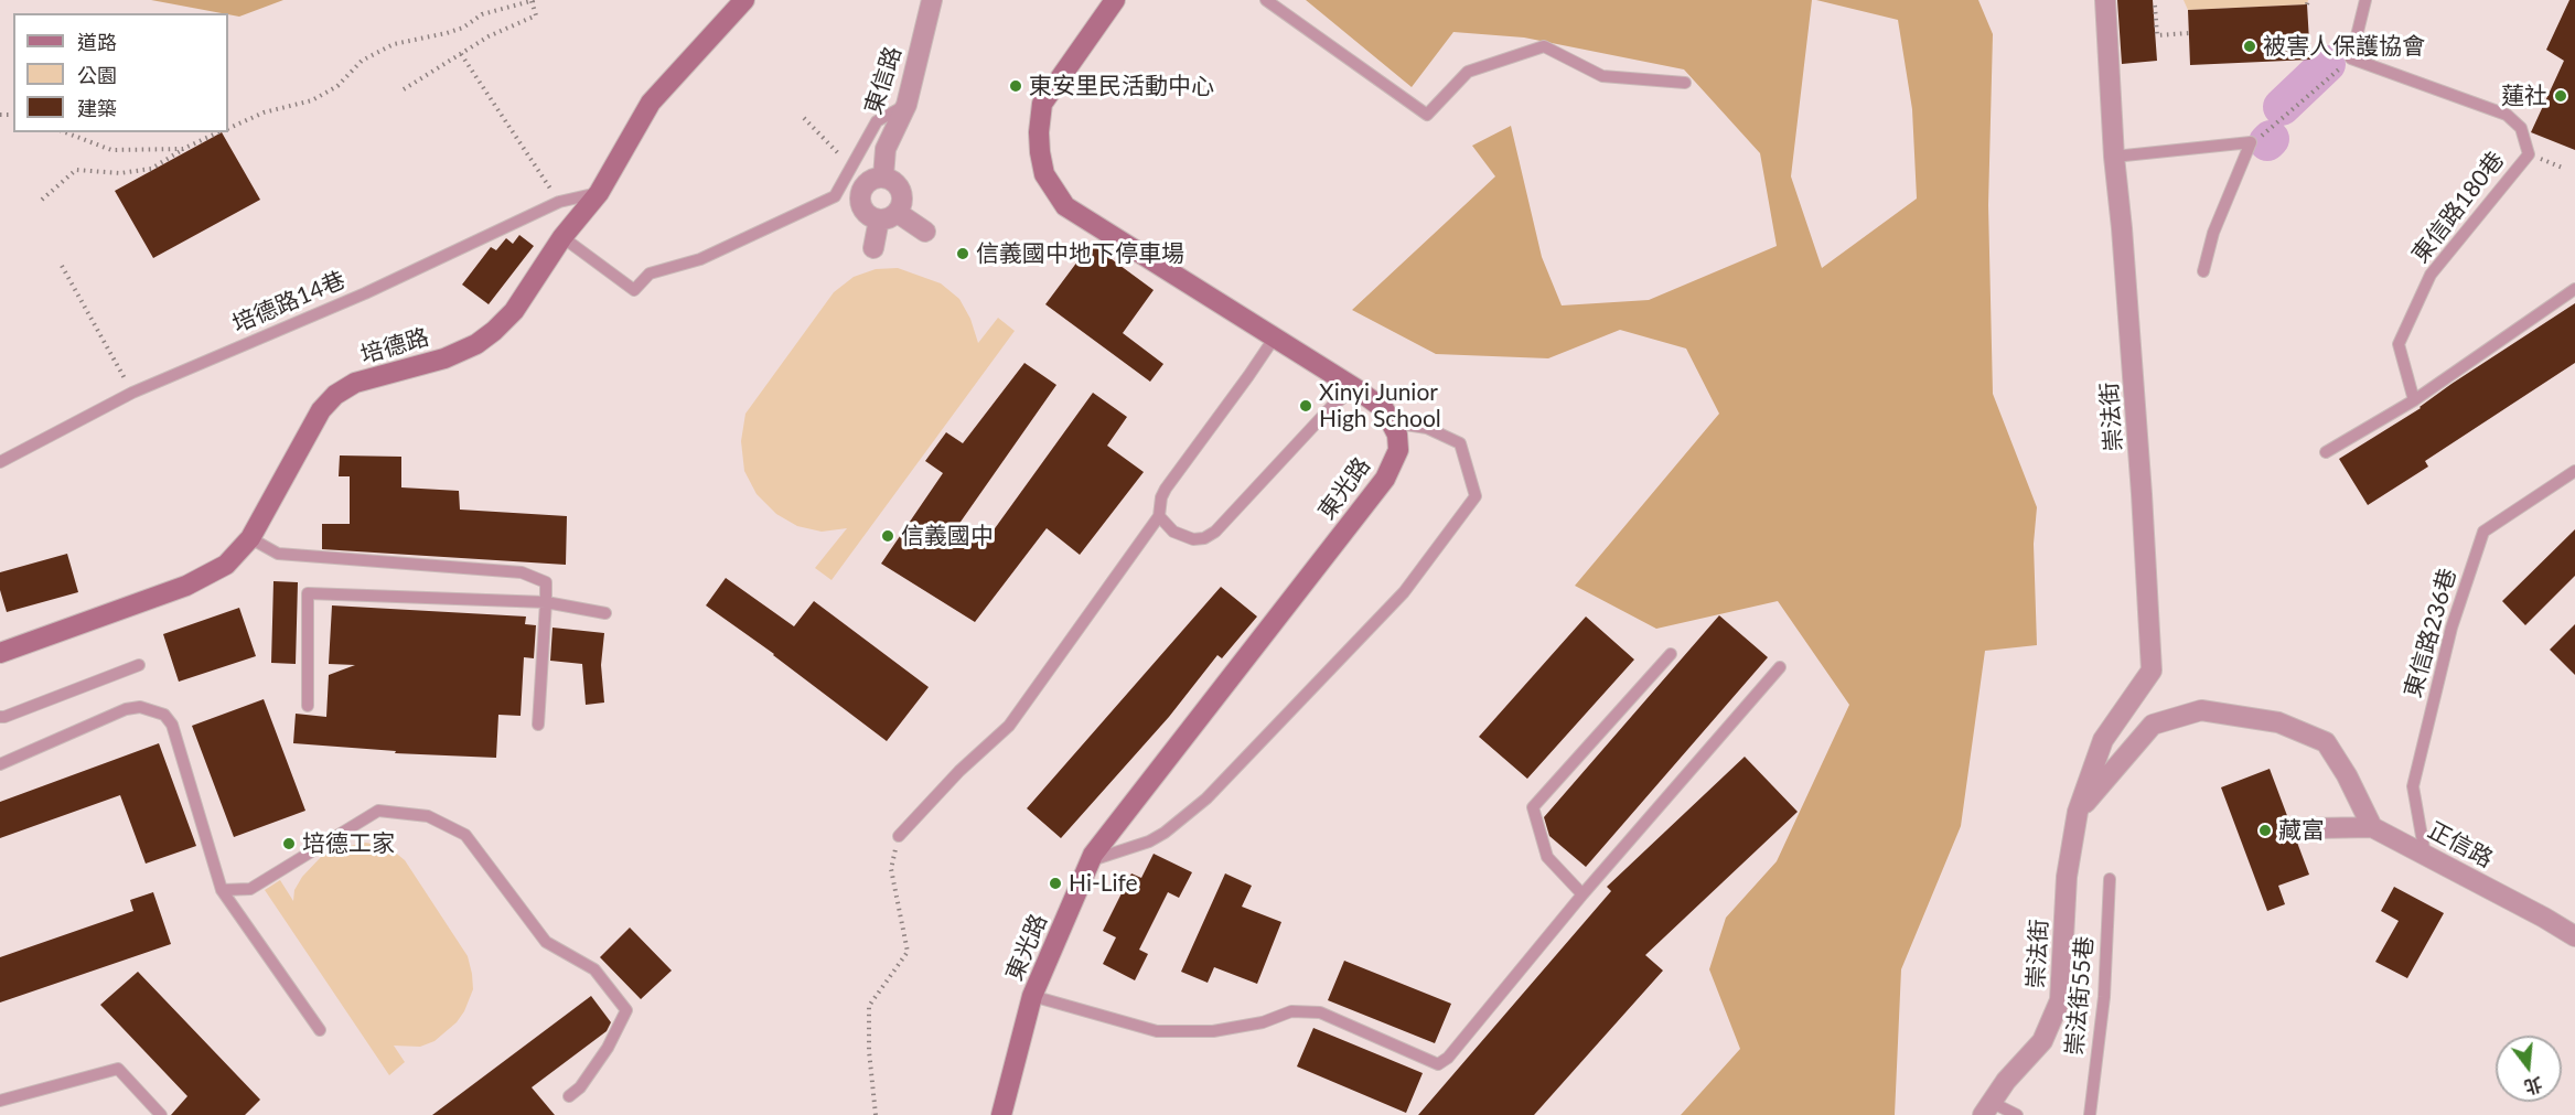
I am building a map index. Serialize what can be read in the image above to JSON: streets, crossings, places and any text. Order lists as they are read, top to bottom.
{
  "streets": {
    "street": [
      "東信路",
      "培德路",
      "崇法街",
      "東光路",
      "正信路"
    ],
    "lane": [
      "東信路180巷",
      "培德路14巷",
      "東信路236巷",
      "崇法街55巷"
    ]
  },
  "crossings": [
    ["培德路14巷", "培德路"],
    ["東信路236巷", "正信路"]
  ],
  "places": [
    "被害人保護協會",
    "東安里民活動中心",
    "蓮社",
    "信義國中地下停車場",
    "Xinyi Junior High School",
    "信義國中",
    "藏富",
    "培德工家",
    "Hi-Life"
  ],
  "legend": ["道路", "公園", "建築"],
  "north": "bottom"
}
